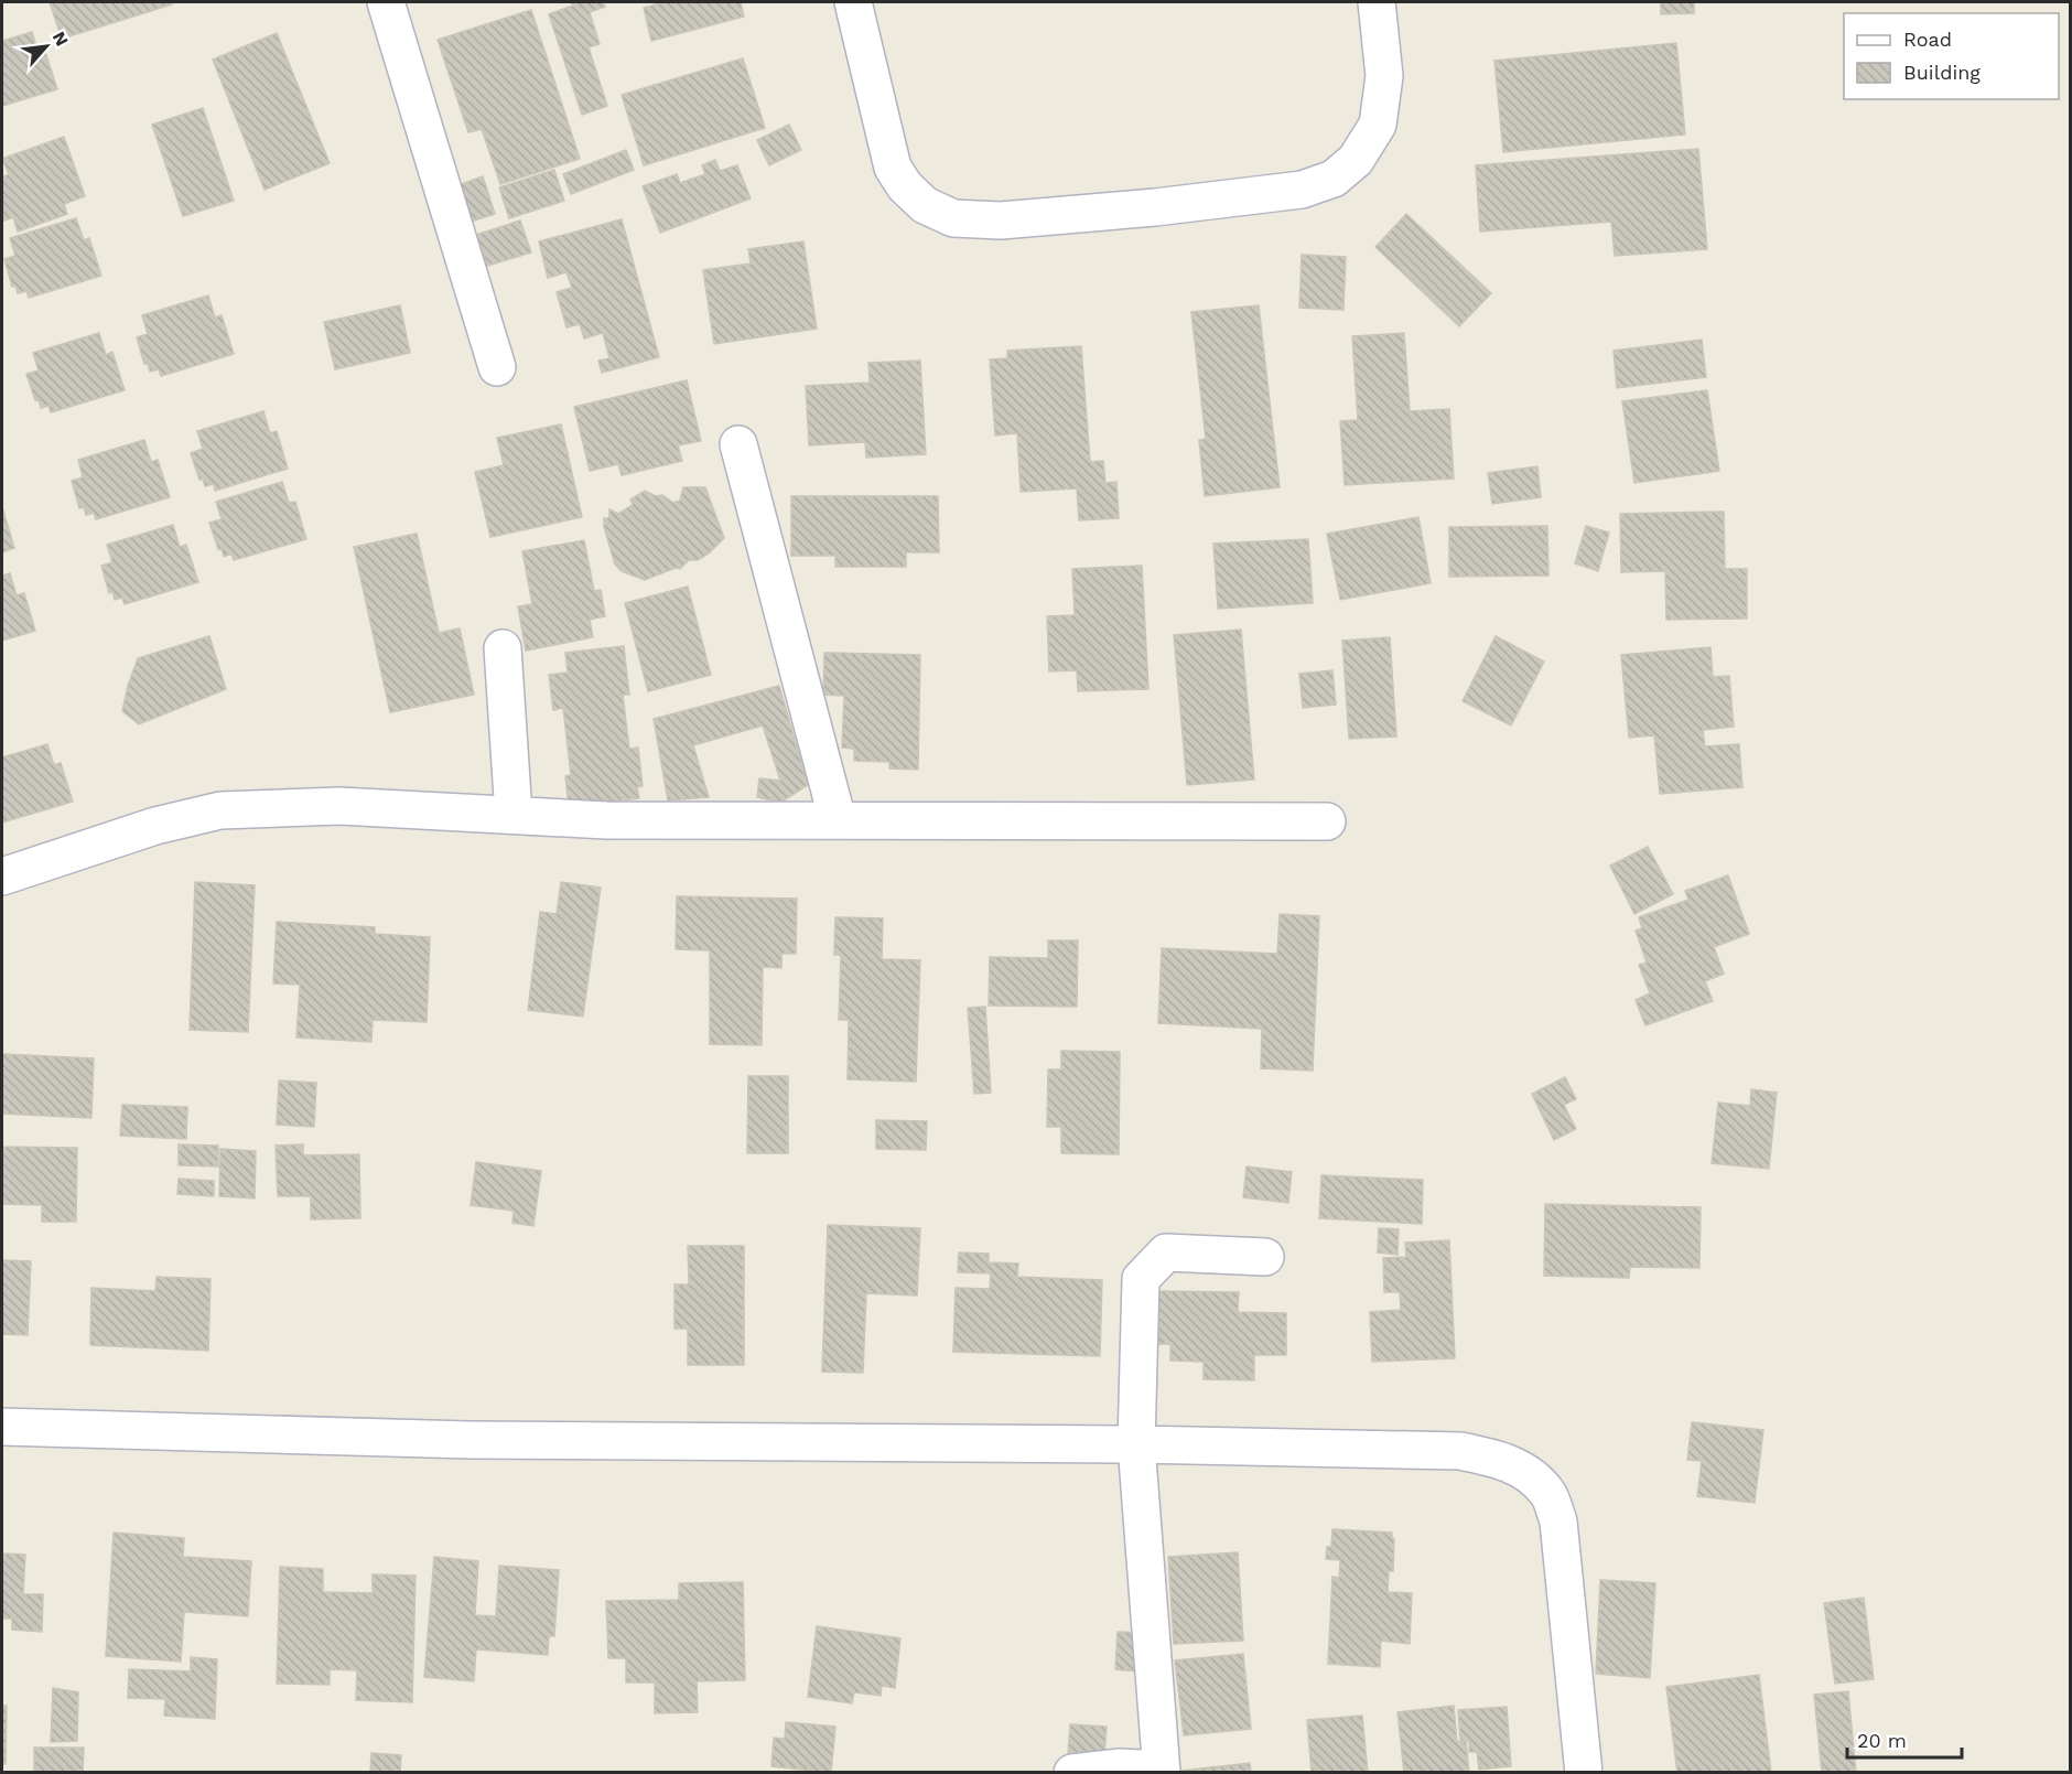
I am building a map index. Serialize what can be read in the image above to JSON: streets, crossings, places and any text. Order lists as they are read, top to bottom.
{
  "legend": ["Road", "Building"],
  "scale_bar": "20 m",
  "north": "top right"
}
